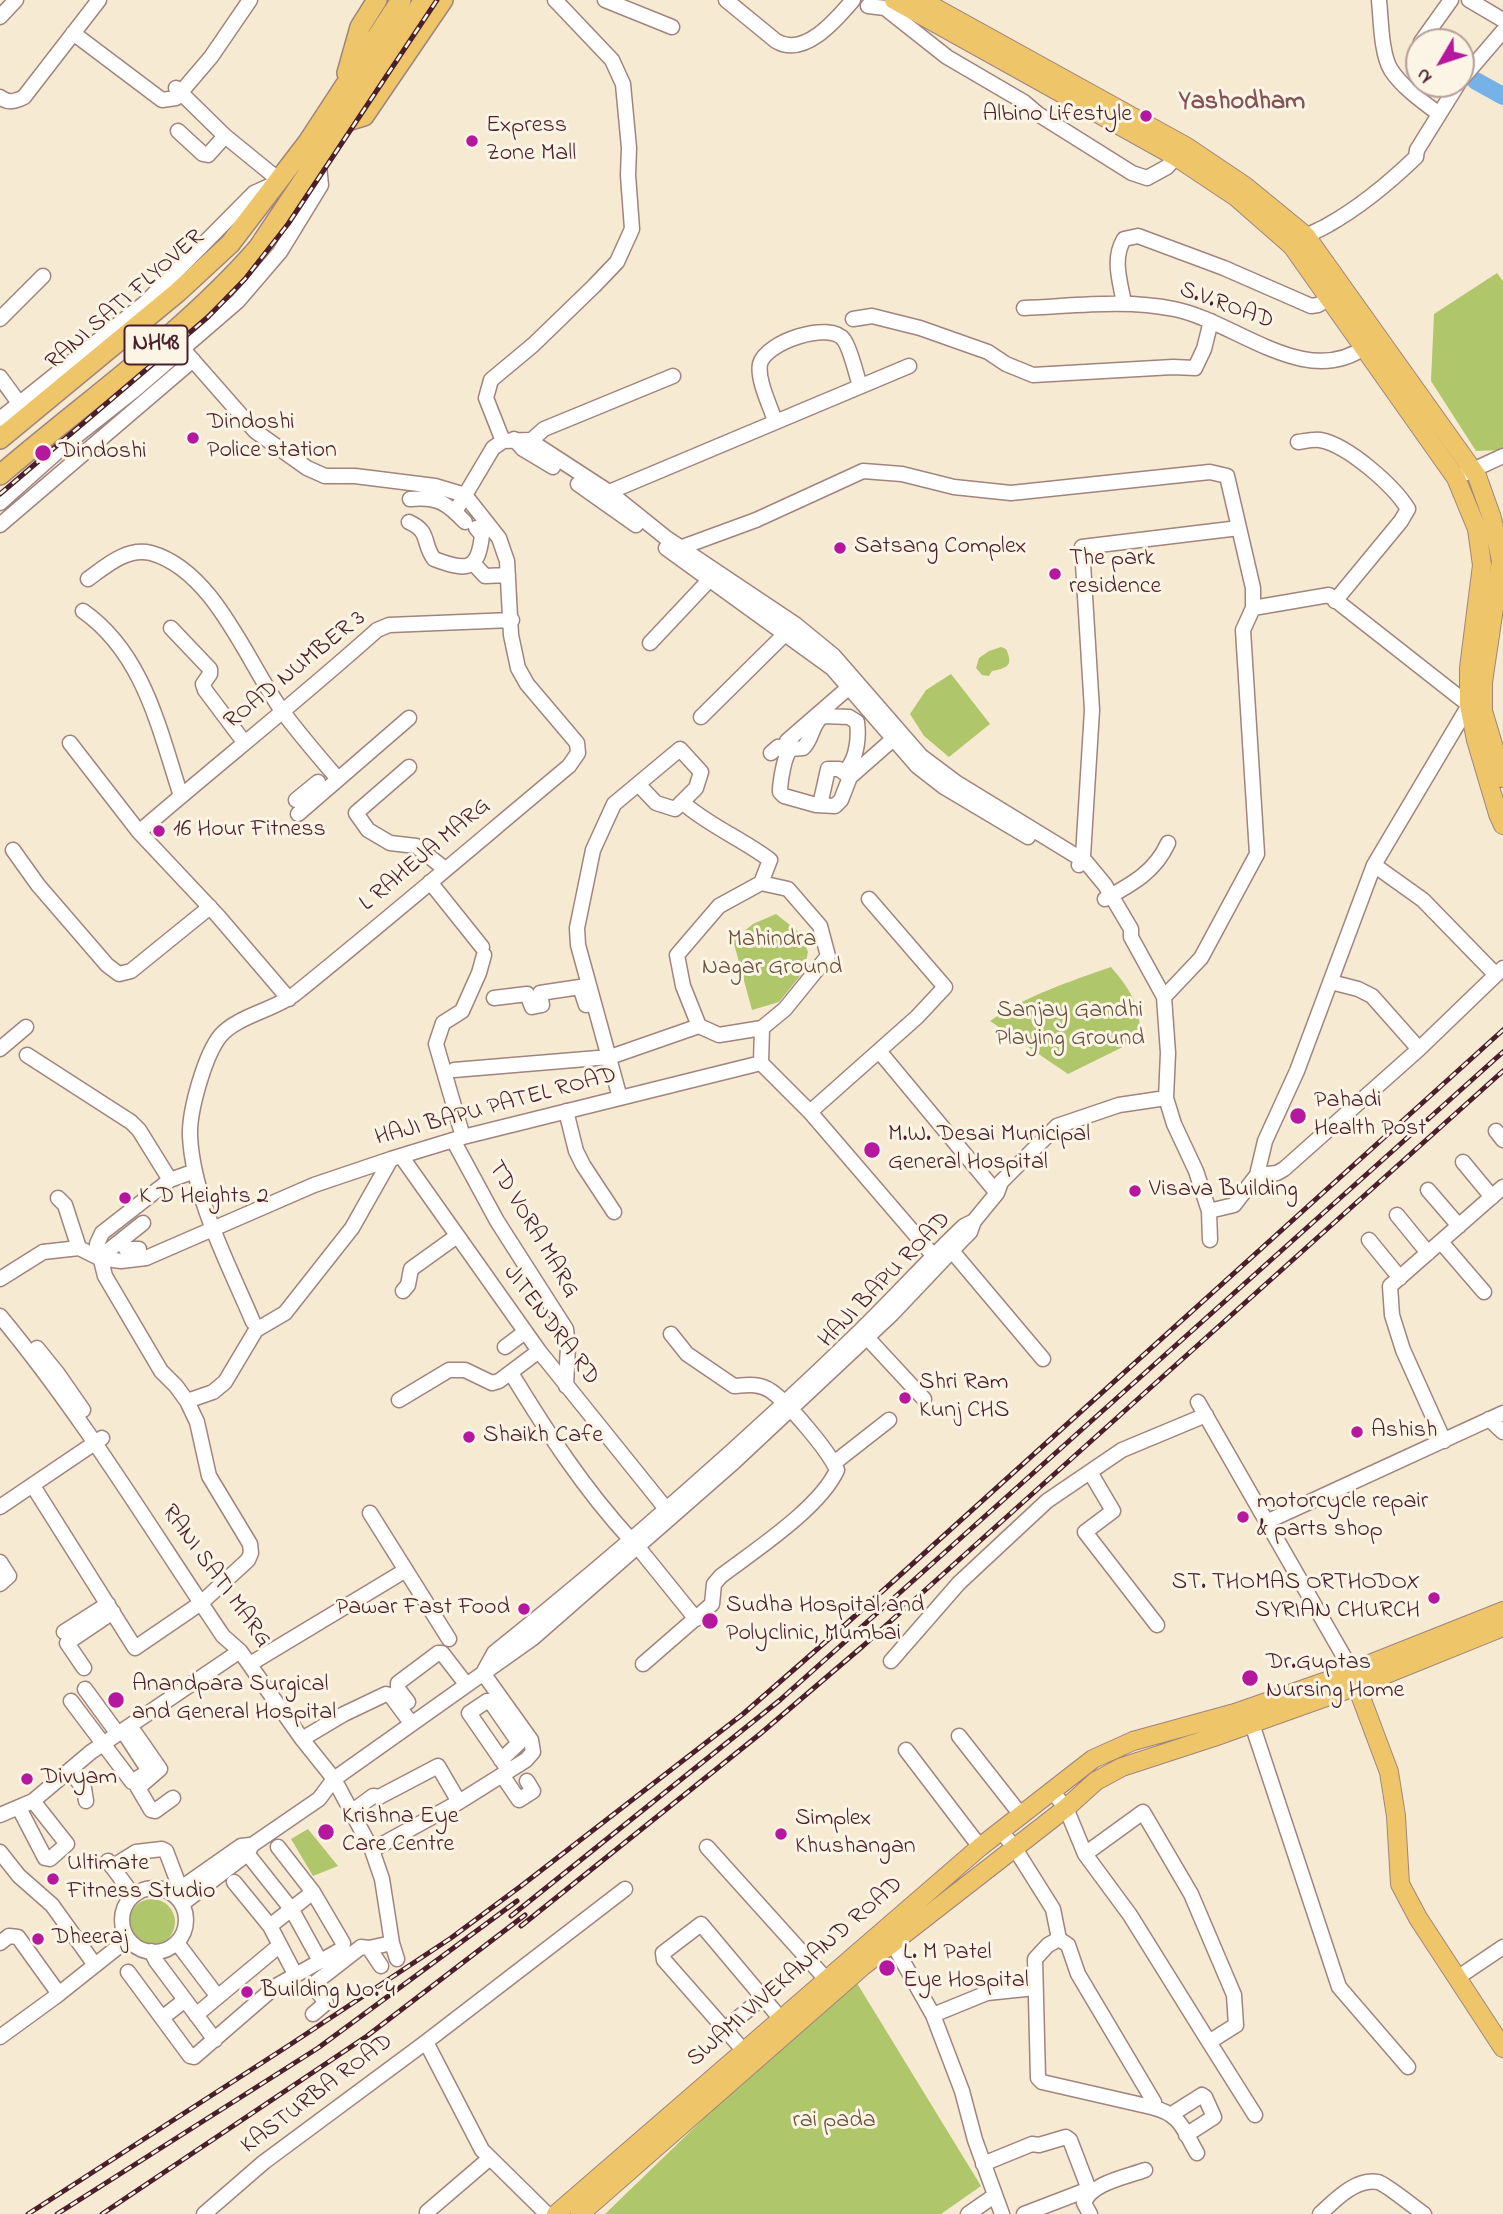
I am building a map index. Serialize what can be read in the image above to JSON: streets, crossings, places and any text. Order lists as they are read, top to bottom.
{
  "streets": {
    "highway": ["RANI SATI FLYOVER", "NH48"],
    "main road": ["SWAMI VIVEKANAND ROAD"],
    "street": [
      "S.V.ROAD",
      "ROAD NUMBER 3",
      "L RAHEJA MARG",
      "HAJI BAPU PATEL ROAD",
      "TD VORA MARG",
      "HAJI BAPU ROAD",
      "JITENDRA RD",
      "RANI SATI MARG",
      "KASTURBA ROAD"
    ]
  },
  "crossings": [
    ["RANI SATI FLYOVER", "NH48"],
    ["ROAD NUMBER 3", "L RAHEJA MARG"],
    ["L RAHEJA MARG", "HAJI BAPU PATEL ROAD"],
    ["L RAHEJA MARG", "TD VORA MARG"],
    ["HAJI BAPU PATEL ROAD", "TD VORA MARG"],
    ["HAJI BAPU PATEL ROAD", "JITENDRA RD"],
    ["TD VORA MARG", "JITENDRA RD"],
    ["HAJI BAPU ROAD", "JITENDRA RD"],
    ["HAJI BAPU ROAD", "RANI SATI MARG"]
  ],
  "districts": ["Yashodham"],
  "parks": ["Mahindra Nagar Ground", "Sanjay Gandhi Playing Ground", "rai pada"],
  "places": [
    "Albino Lifestyle",
    "Express Zone Mall",
    "Dindoshi Police station",
    "Dindoshi",
    "Satsang Complex",
    "The park residence",
    "16 Hour Fitness",
    "Pahadi Health Post",
    "M.W. Desai Municipal General Hospital",
    "Visava Building",
    "K D Heights 2",
    "Shri Ram Kunj CHS",
    "Ashish",
    "Shaikh Cafe",
    "motorcycle repair & parts shop",
    "ST. THOMAS ORTHODOX SYRIAN CHURCH",
    "Pawar Fast Food",
    "Sudha Hospital and Polyclinic, Mumbai",
    "Dr.Guptas Nursing Home",
    "Anandpara Surgical and General Hospital",
    "Divyam",
    "Krishna Eye Care Centre",
    "Simplex Khushangan",
    "Ultimate Fitness Studio",
    "Dheeraj",
    "L. M Patel Eye Hospital",
    "Building No. 4"
  ],
  "north": "bottom left"
}
